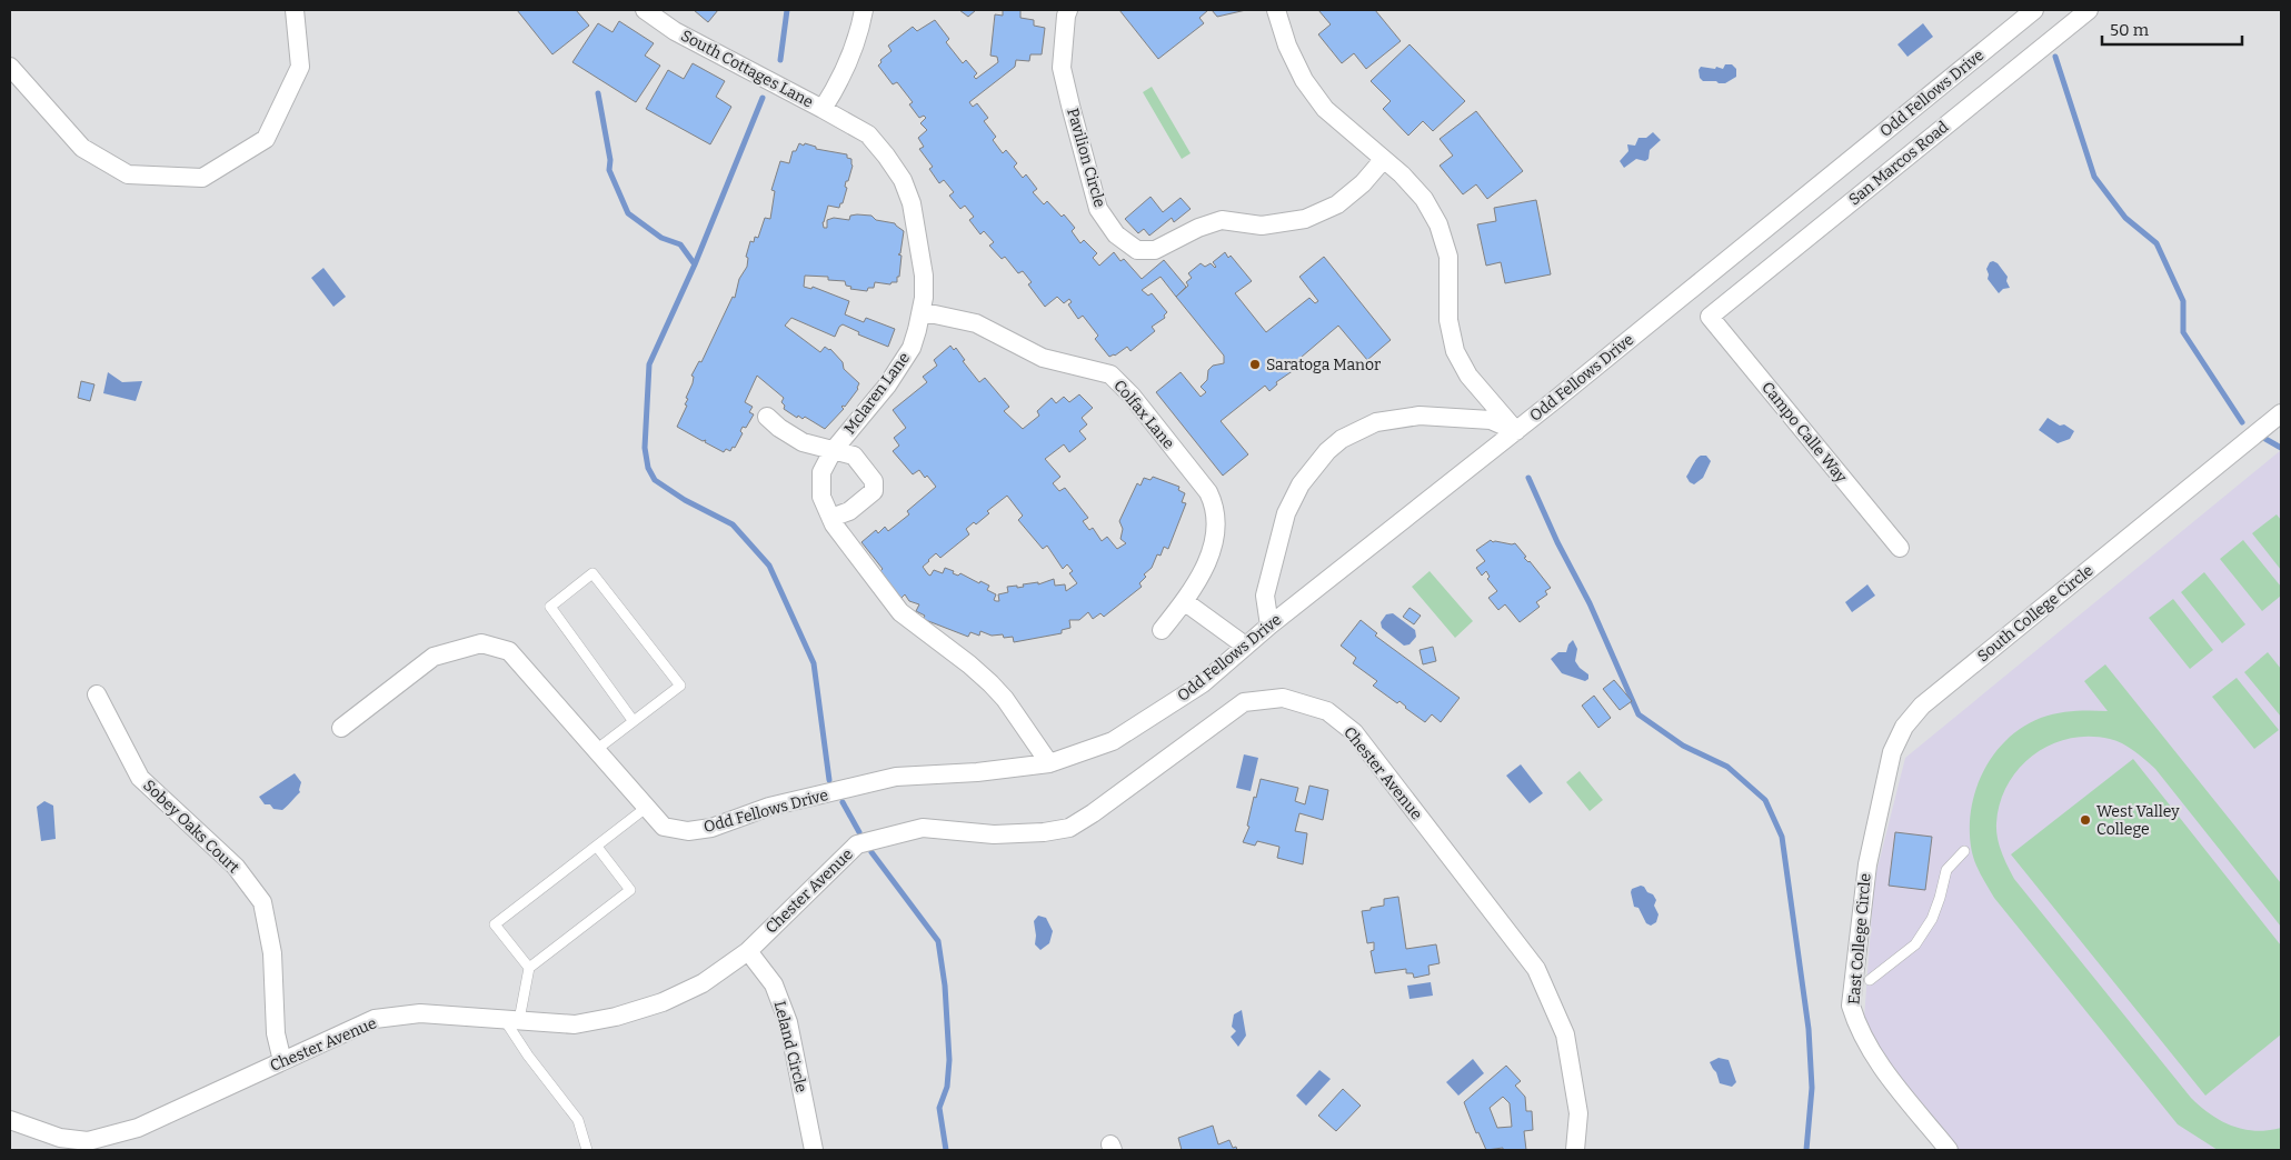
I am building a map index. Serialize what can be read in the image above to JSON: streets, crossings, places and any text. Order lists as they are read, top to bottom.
{
  "streets": {
    "street": [
      "South Cottages Lane",
      "Odd Fellows Drive",
      "Pavilion Circle",
      "San Marcos Road",
      "Mclaren Lane",
      "Colfax Lane",
      "Campo Calle Way",
      "South College Circle",
      "Chester Avenue",
      "Sobey Oaks Court",
      "East College Circle",
      "Leland Circle"
    ]
  },
  "crossings": [
    ["South Cottages Lane", "Mclaren Lane"],
    ["Odd Fellows Drive", "Mclaren Lane"],
    ["San Marcos Road", "Campo Calle Way"],
    ["Mclaren Lane", "Colfax Lane"],
    ["South College Circle", "East College Circle"],
    ["Chester Avenue", "Sobey Oaks Court"],
    ["Chester Avenue", "Leland Circle"]
  ],
  "places": ["Saratoga Manor", "West Valley College"],
  "scale_bar": "50 m"
}
